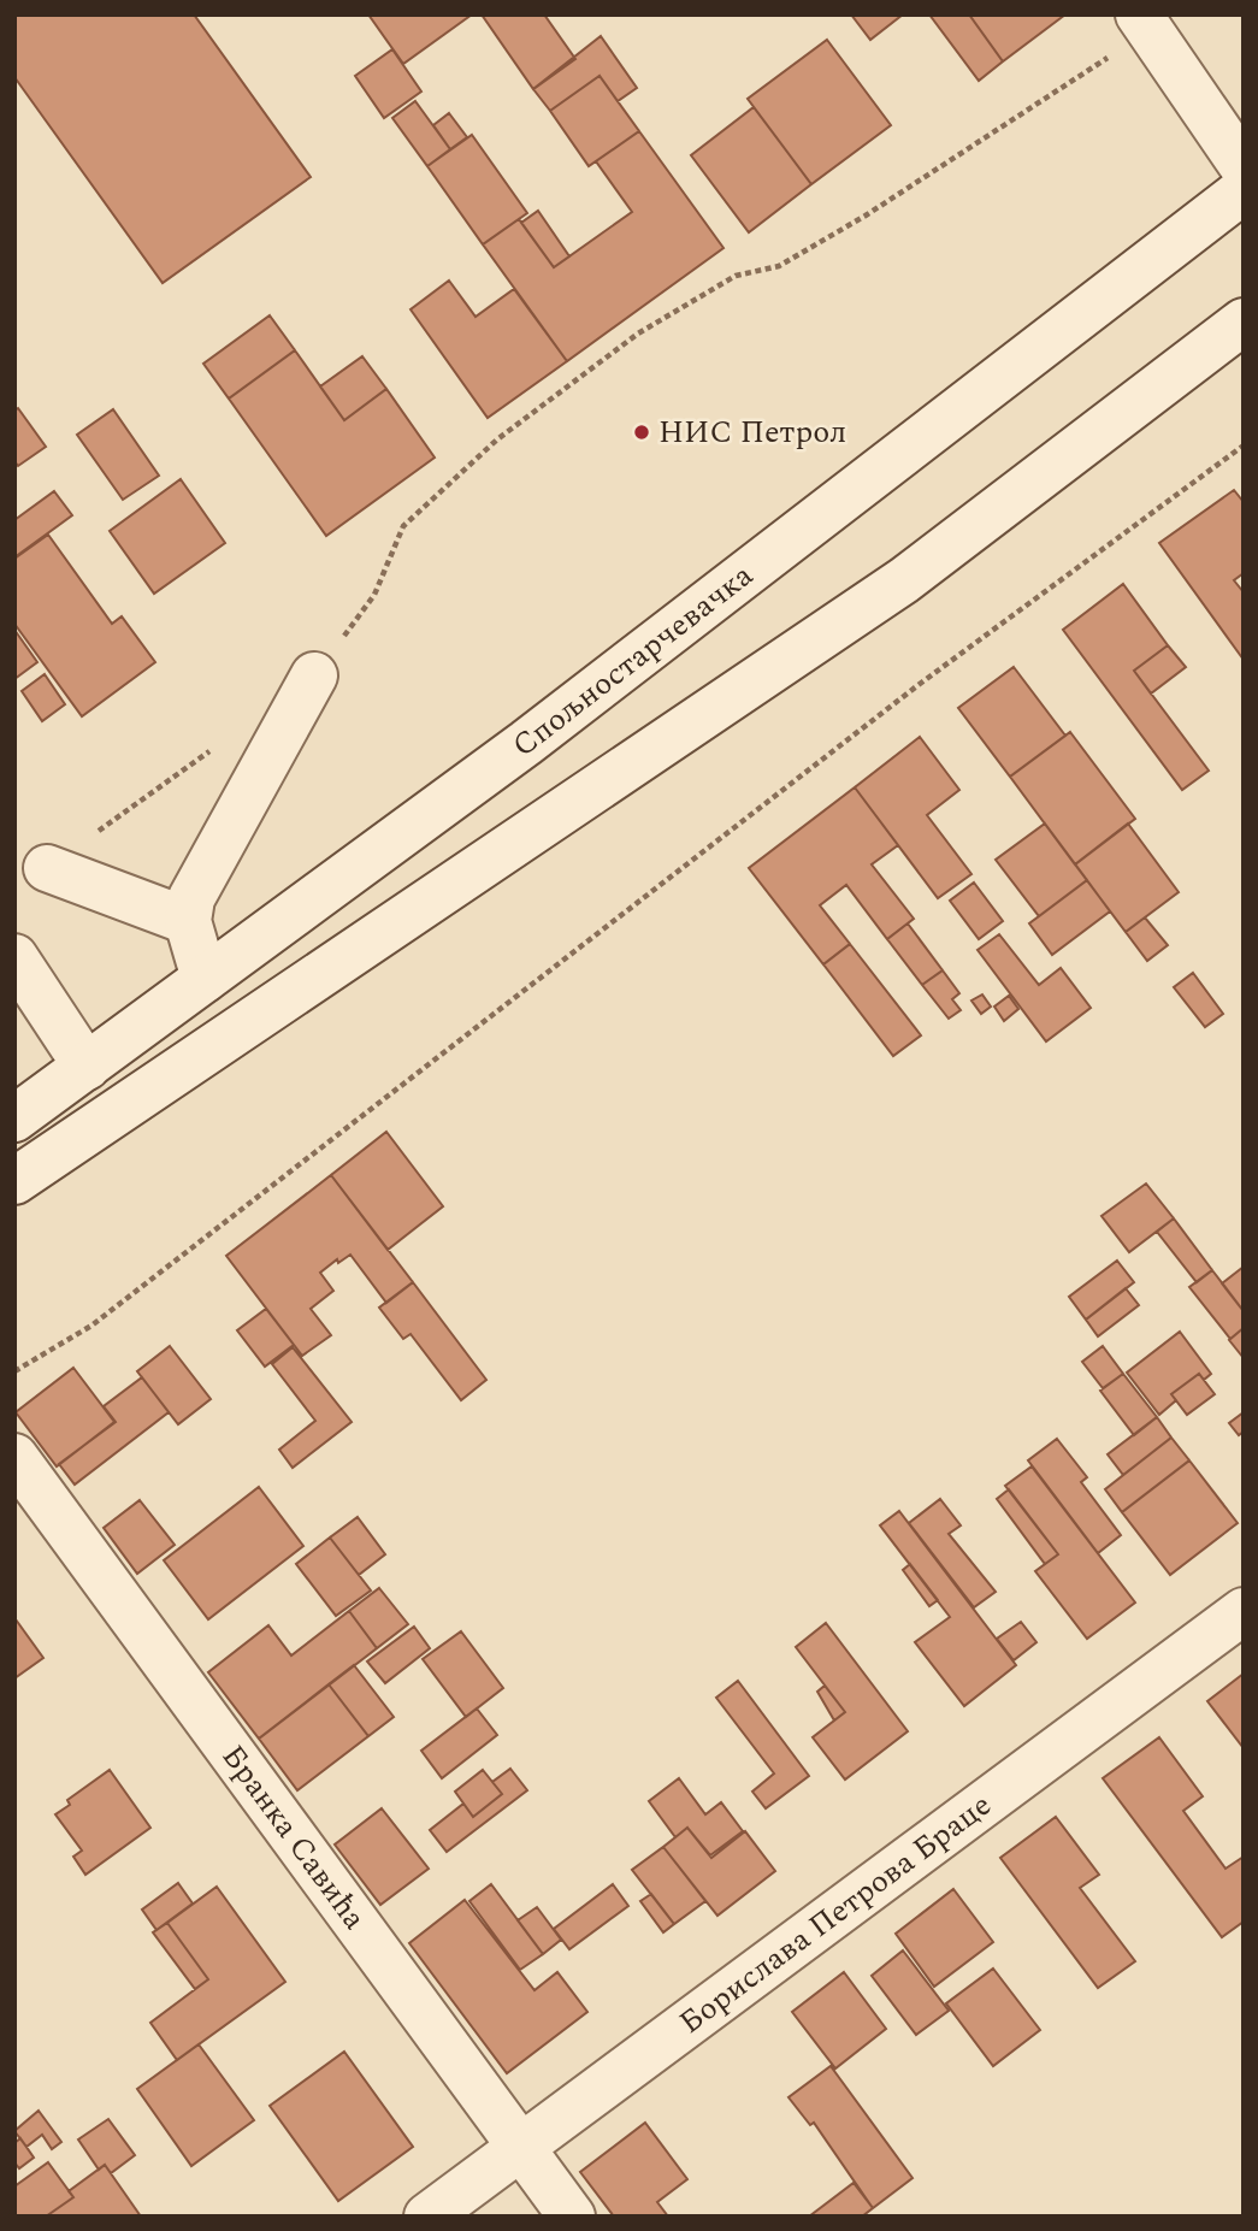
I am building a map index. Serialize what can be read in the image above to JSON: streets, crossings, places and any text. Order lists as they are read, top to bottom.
{
  "streets": {
    "street": ["Спољностарчевачка", "Бранка Савића", "Борислава Петрова Браце"]
  },
  "crossings": [
    ["Бранка Савића", "Борислава Петрова Браце"]
  ],
  "places": ["НИС Петрол"]
}
